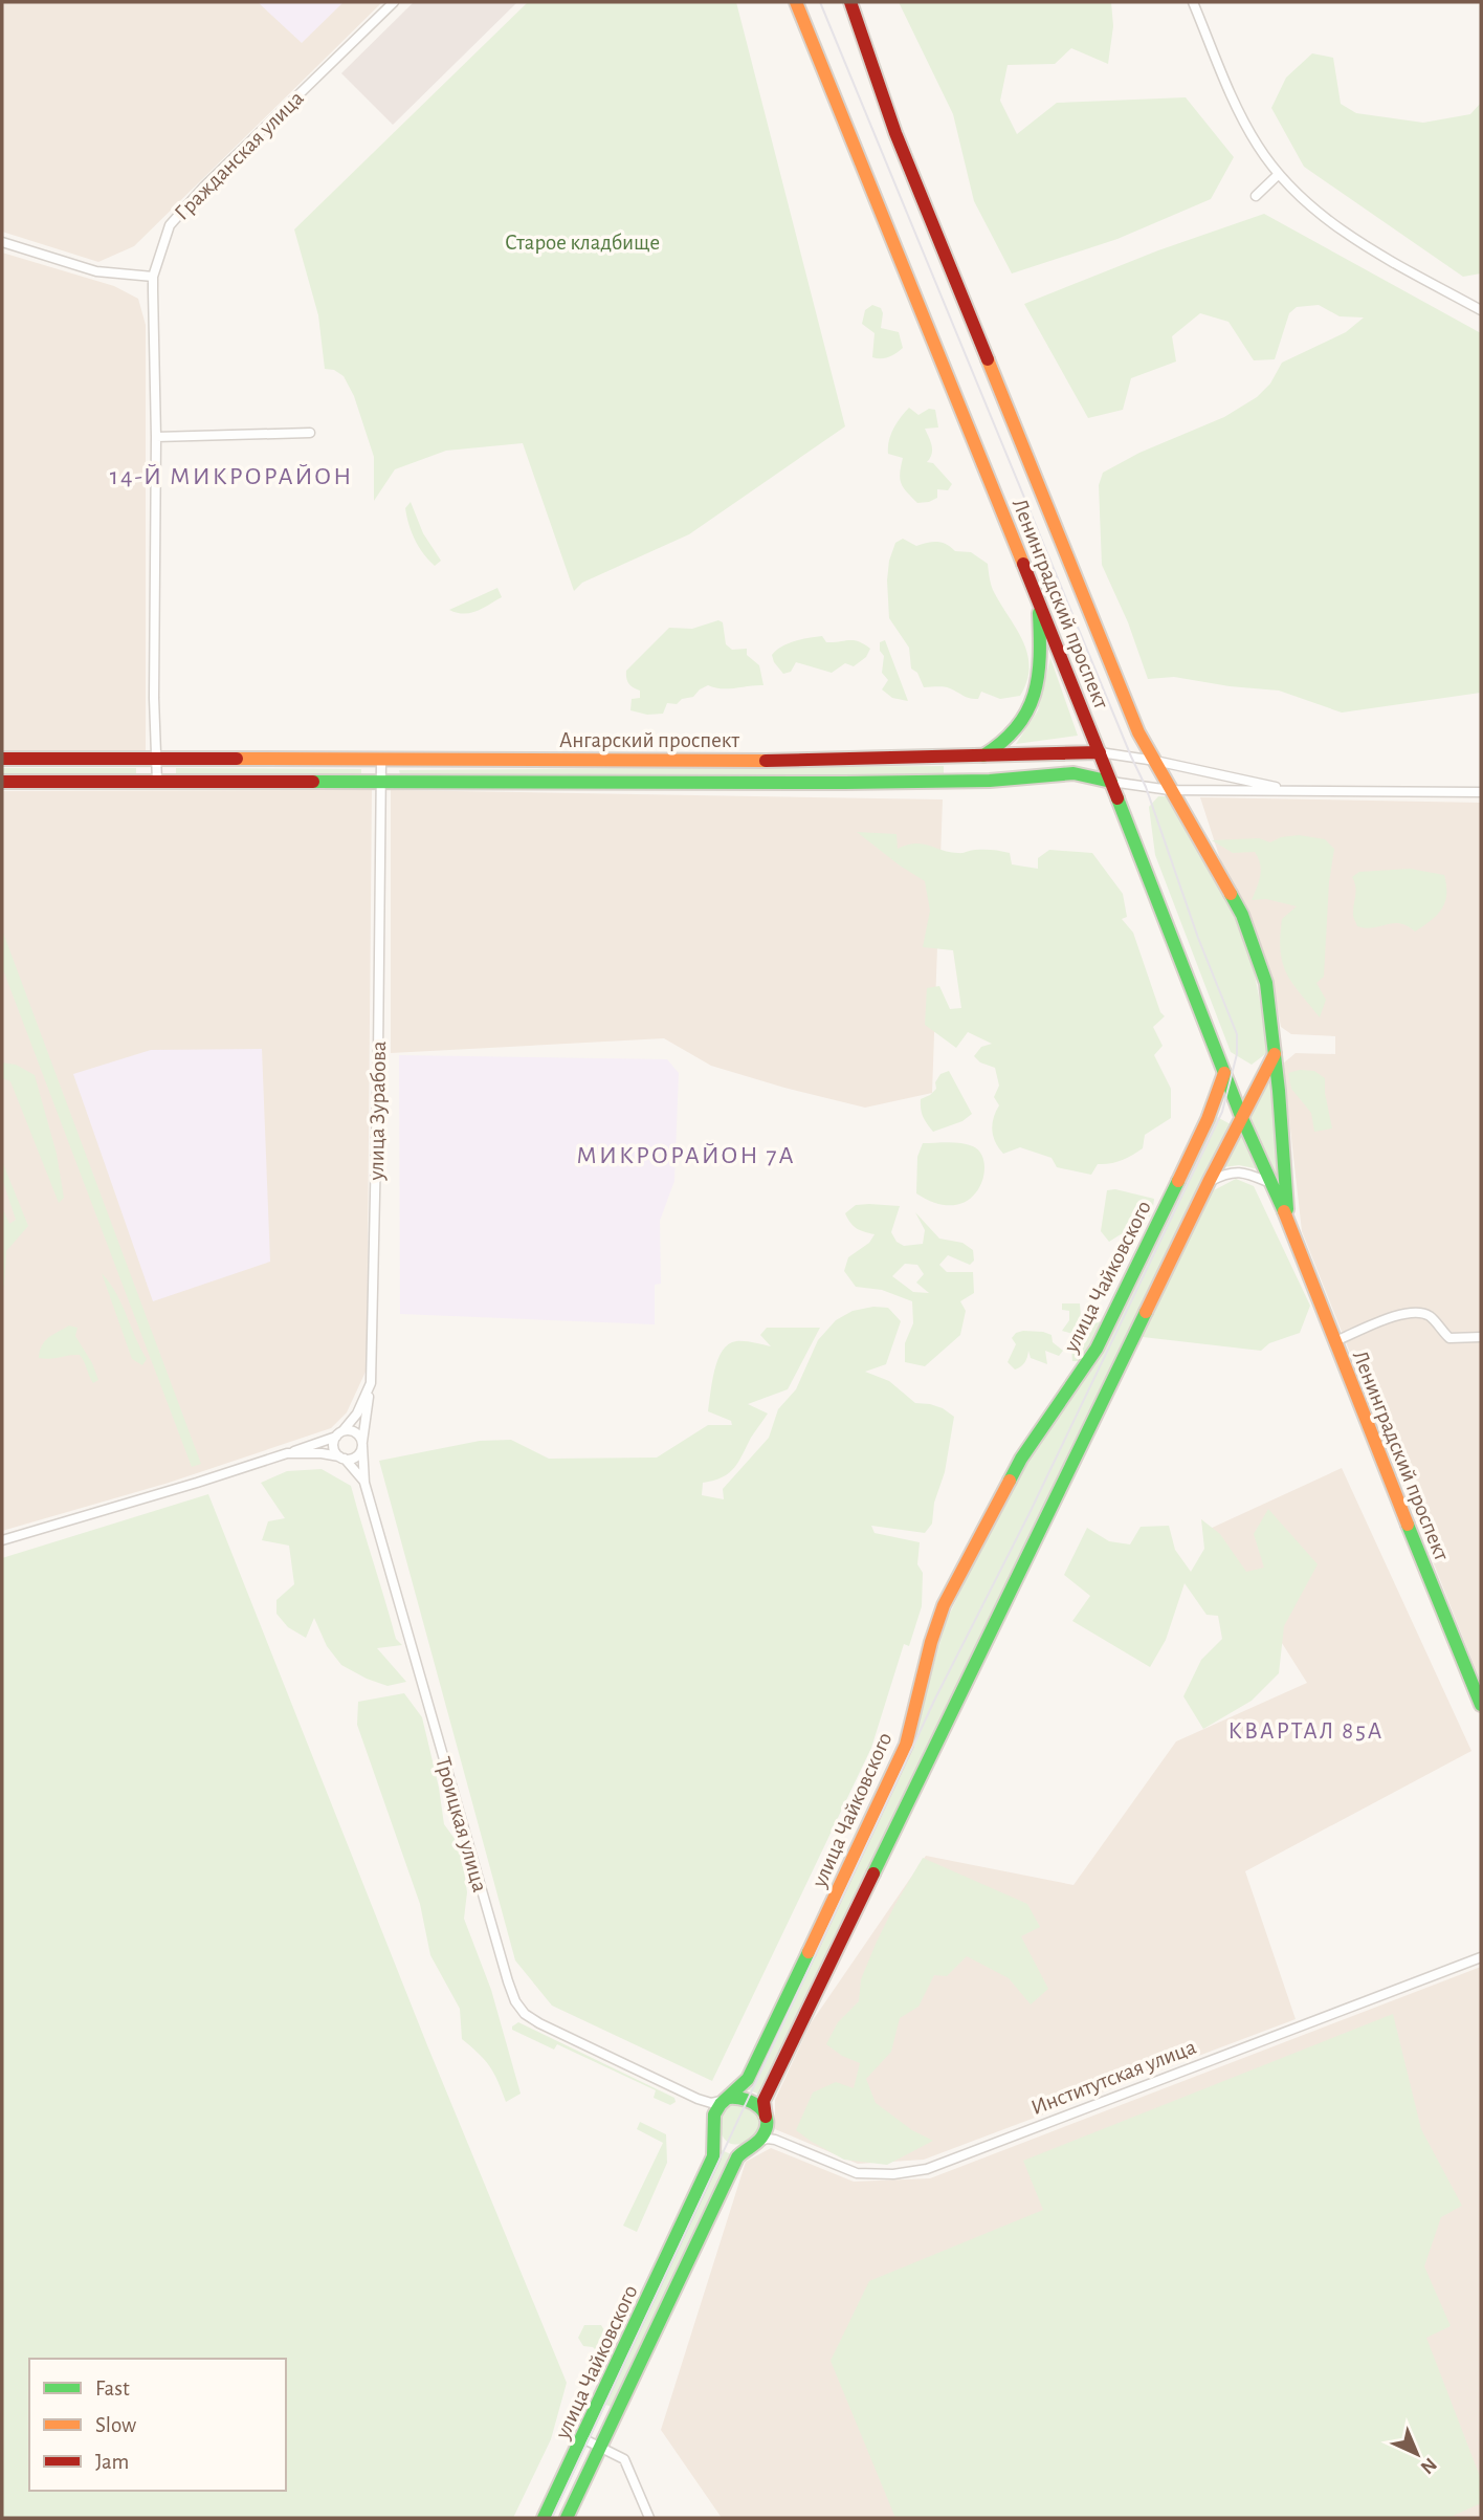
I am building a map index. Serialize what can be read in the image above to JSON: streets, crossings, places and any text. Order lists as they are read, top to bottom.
{
  "streets": {
    "main road": ["Ленинградский проспект", "Ангарский проспект", "улица Чайковского"],
    "street": [
      "Гражданская улица",
      "улица Зурабова",
      "Троицкая улица",
      "Институтская улица"
    ]
  },
  "crossings": [
    ["Гражданская улица", "Ангарский проспект"],
    ["Ленинградский проспект", "Ангарский проспект"],
    ["Ленинградский проспект", "улица Чайковского"],
    ["Ангарский проспект", "улица Зурабова"],
    ["улица Зурабова", "Троицкая улица"],
    ["улица Чайковского", "Институтская улица"]
  ],
  "districts": ["14-Й МИКРОРАЙОН", "МИКРОРАЙОН 7А", "КВАРТАЛ 85А"],
  "parks": ["Старое кладбище"],
  "legend": ["Fast", "Slow", "Jam"],
  "north": "bottom right"
}
